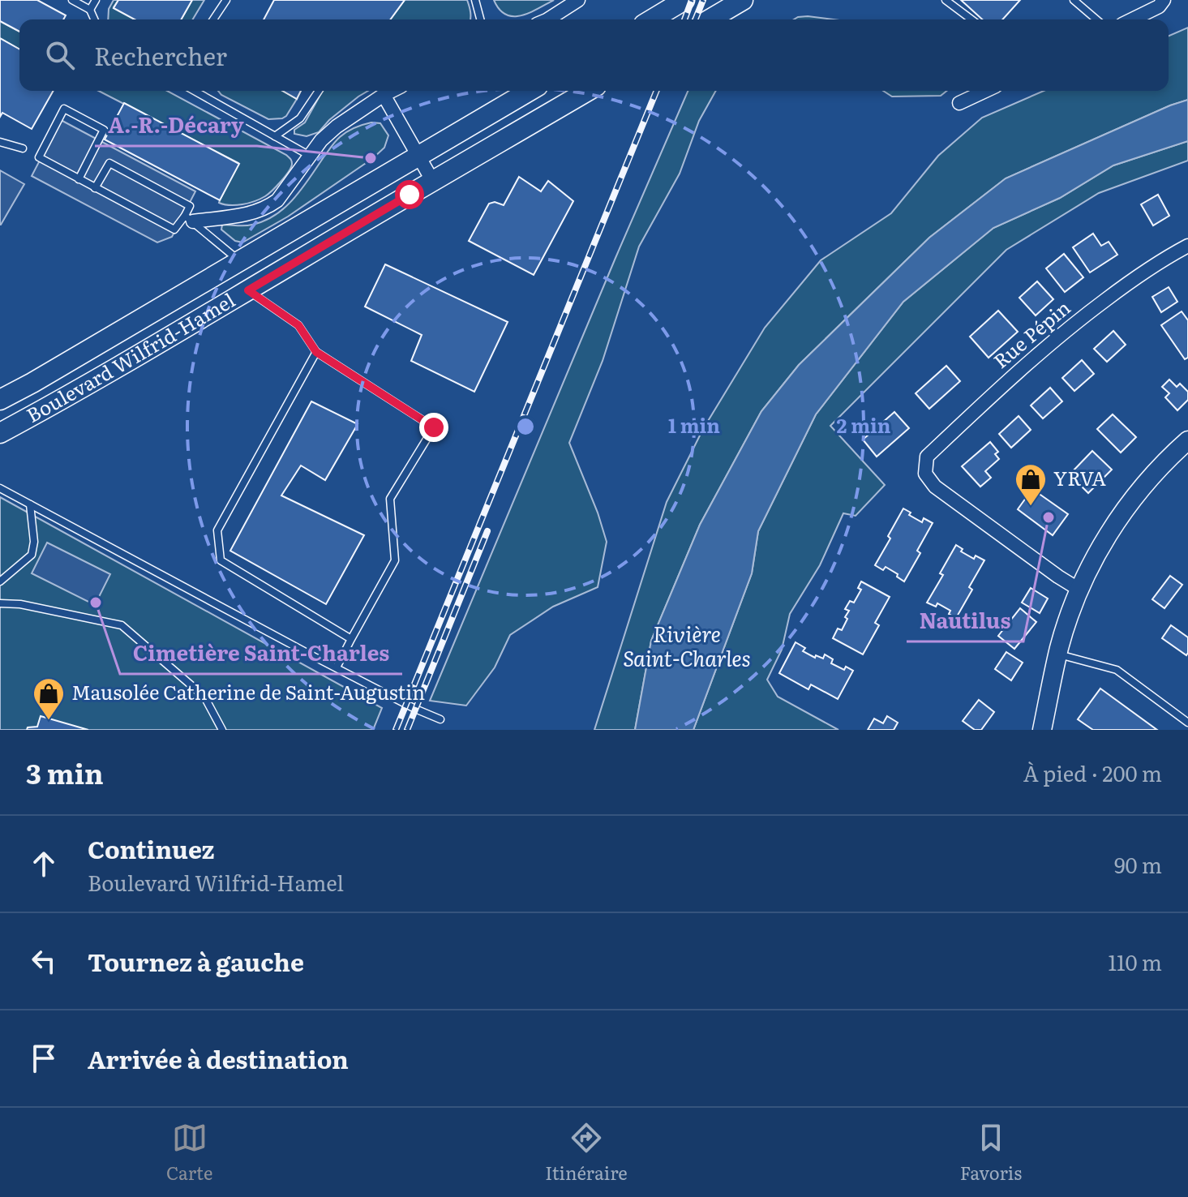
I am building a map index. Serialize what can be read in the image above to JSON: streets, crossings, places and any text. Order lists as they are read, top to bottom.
{
  "streets": {
    "main road": ["Boulevard Wilfrid-Hamel"],
    "street": ["Rue Pépin"]
  },
  "water": ["Rivière Saint-Charles"],
  "places": {
    "other": ["A.-R.-Décary", "Nautilus", "Cimetière Saint-Charles"],
    "shop": ["YRVA", "Mausolée Catherine de Saint-Augustin"]
  },
  "page": {
    "search": "Rechercher",
    "heading": ["3 min", "À pied · 200 m"],
    "list": [
      ["Continuez", "Boulevard Wilfrid-Hamel", "90 m"],
      ["Tournez à gauche", "110 m"],
      "Arrivée à destination"
    ],
    "nav": ["Carte", "Itinéraire", "Favoris"]
  },
  "rings": ["1 min", "2 min"]
}
